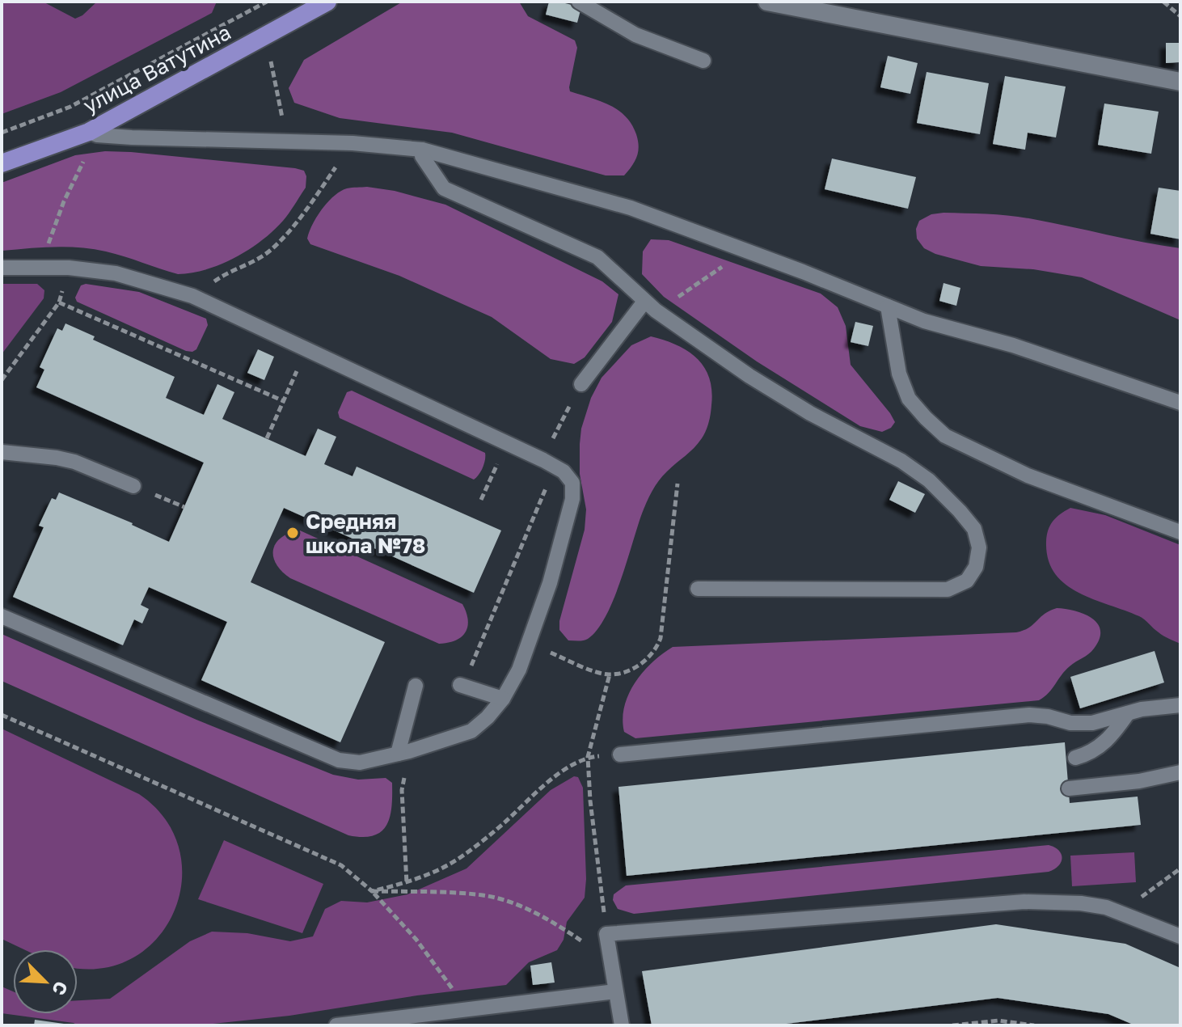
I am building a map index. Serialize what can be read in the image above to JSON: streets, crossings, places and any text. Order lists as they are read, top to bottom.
{
  "streets": {
    "main road": ["улица Ватутина"]
  },
  "places": ["Средняя школа №78"],
  "north": "bottom right"
}
